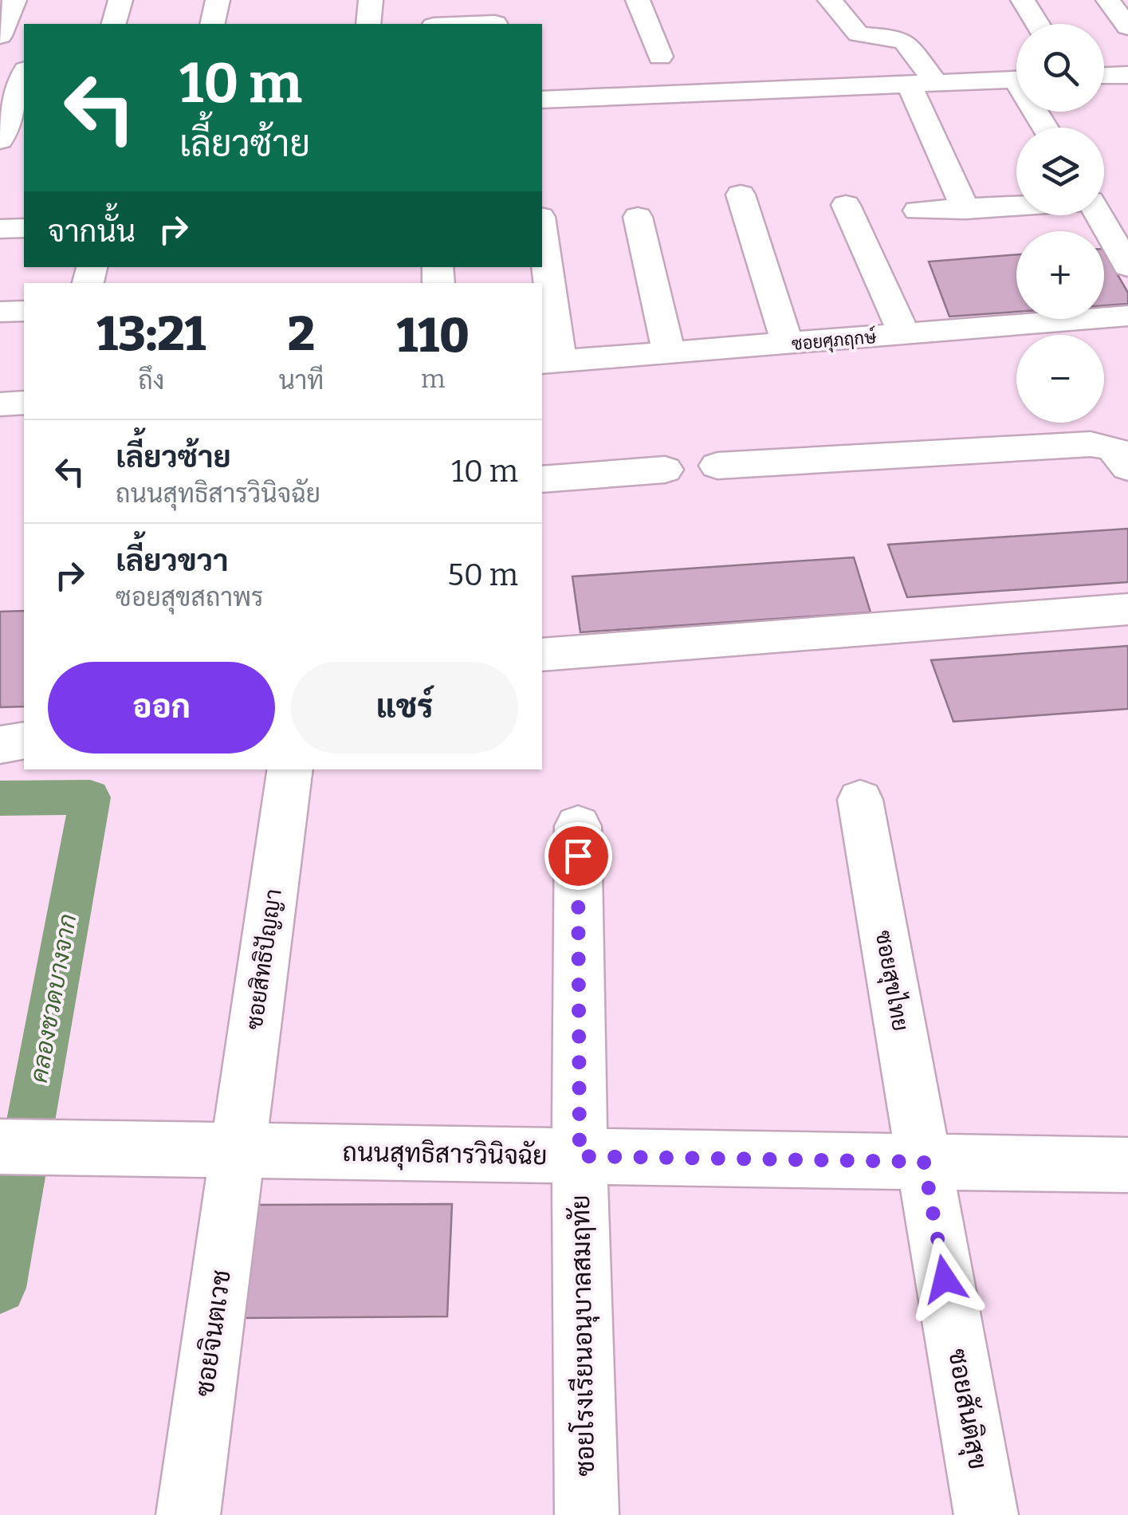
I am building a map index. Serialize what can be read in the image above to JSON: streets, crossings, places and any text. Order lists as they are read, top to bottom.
{
  "streets": {
    "street": [
      "ซอยศุภฤกษ์",
      "ซอยสิทธิปัญญา",
      "ซอยสุขไทย",
      "ถนนสุทธิสารวินิจฉัย",
      "ซอยจินตเวช",
      "ซอยโรงเรียนอนุบาลสมฤทัย",
      "ซอยสันติสุข"
    ]
  },
  "crossings": [
    ["ซอยสิทธิปัญญา", "ถนนสุทธิสารวินิจฉัย"],
    ["ซอยสิทธิปัญญา", "ซอยจินตเวช"],
    ["ซอยสุขไทย", "ถนนสุทธิสารวินิจฉัย"],
    ["ซอยสุขไทย", "ซอยสันติสุข"],
    ["ถนนสุทธิสารวินิจฉัย", "ซอยจินตเวช"],
    ["ถนนสุทธิสารวินิจฉัย", "ซอยโรงเรียนอนุบาลสมฤทัย"],
    ["ถนนสุทธิสารวินิจฉัย", "ซอยสันติสุข"]
  ],
  "water": ["คลองชวดบางจาก"],
  "page": {
    "map_buttons": ["+", "−"],
    "turn": ["10 m", "เลี้ยวซ้าย"],
    "then": "จากนั้น",
    "eta": [
      "13:21",
      "ถึง",
      "2",
      "นาที",
      "110",
      "m"
    ],
    "list": [
      {
        "name": "เลี้ยวซ้าย",
        "note": "ถนนสุทธิสารวินิจฉัย",
        "value": "10 m"
      },
      {
        "name": "เลี้ยวขวา",
        "note": "ซอยสุขสถาพร",
        "value": "50 m"
      }
    ],
    "buttons": ["ออก", "แชร์"]
  }
}
